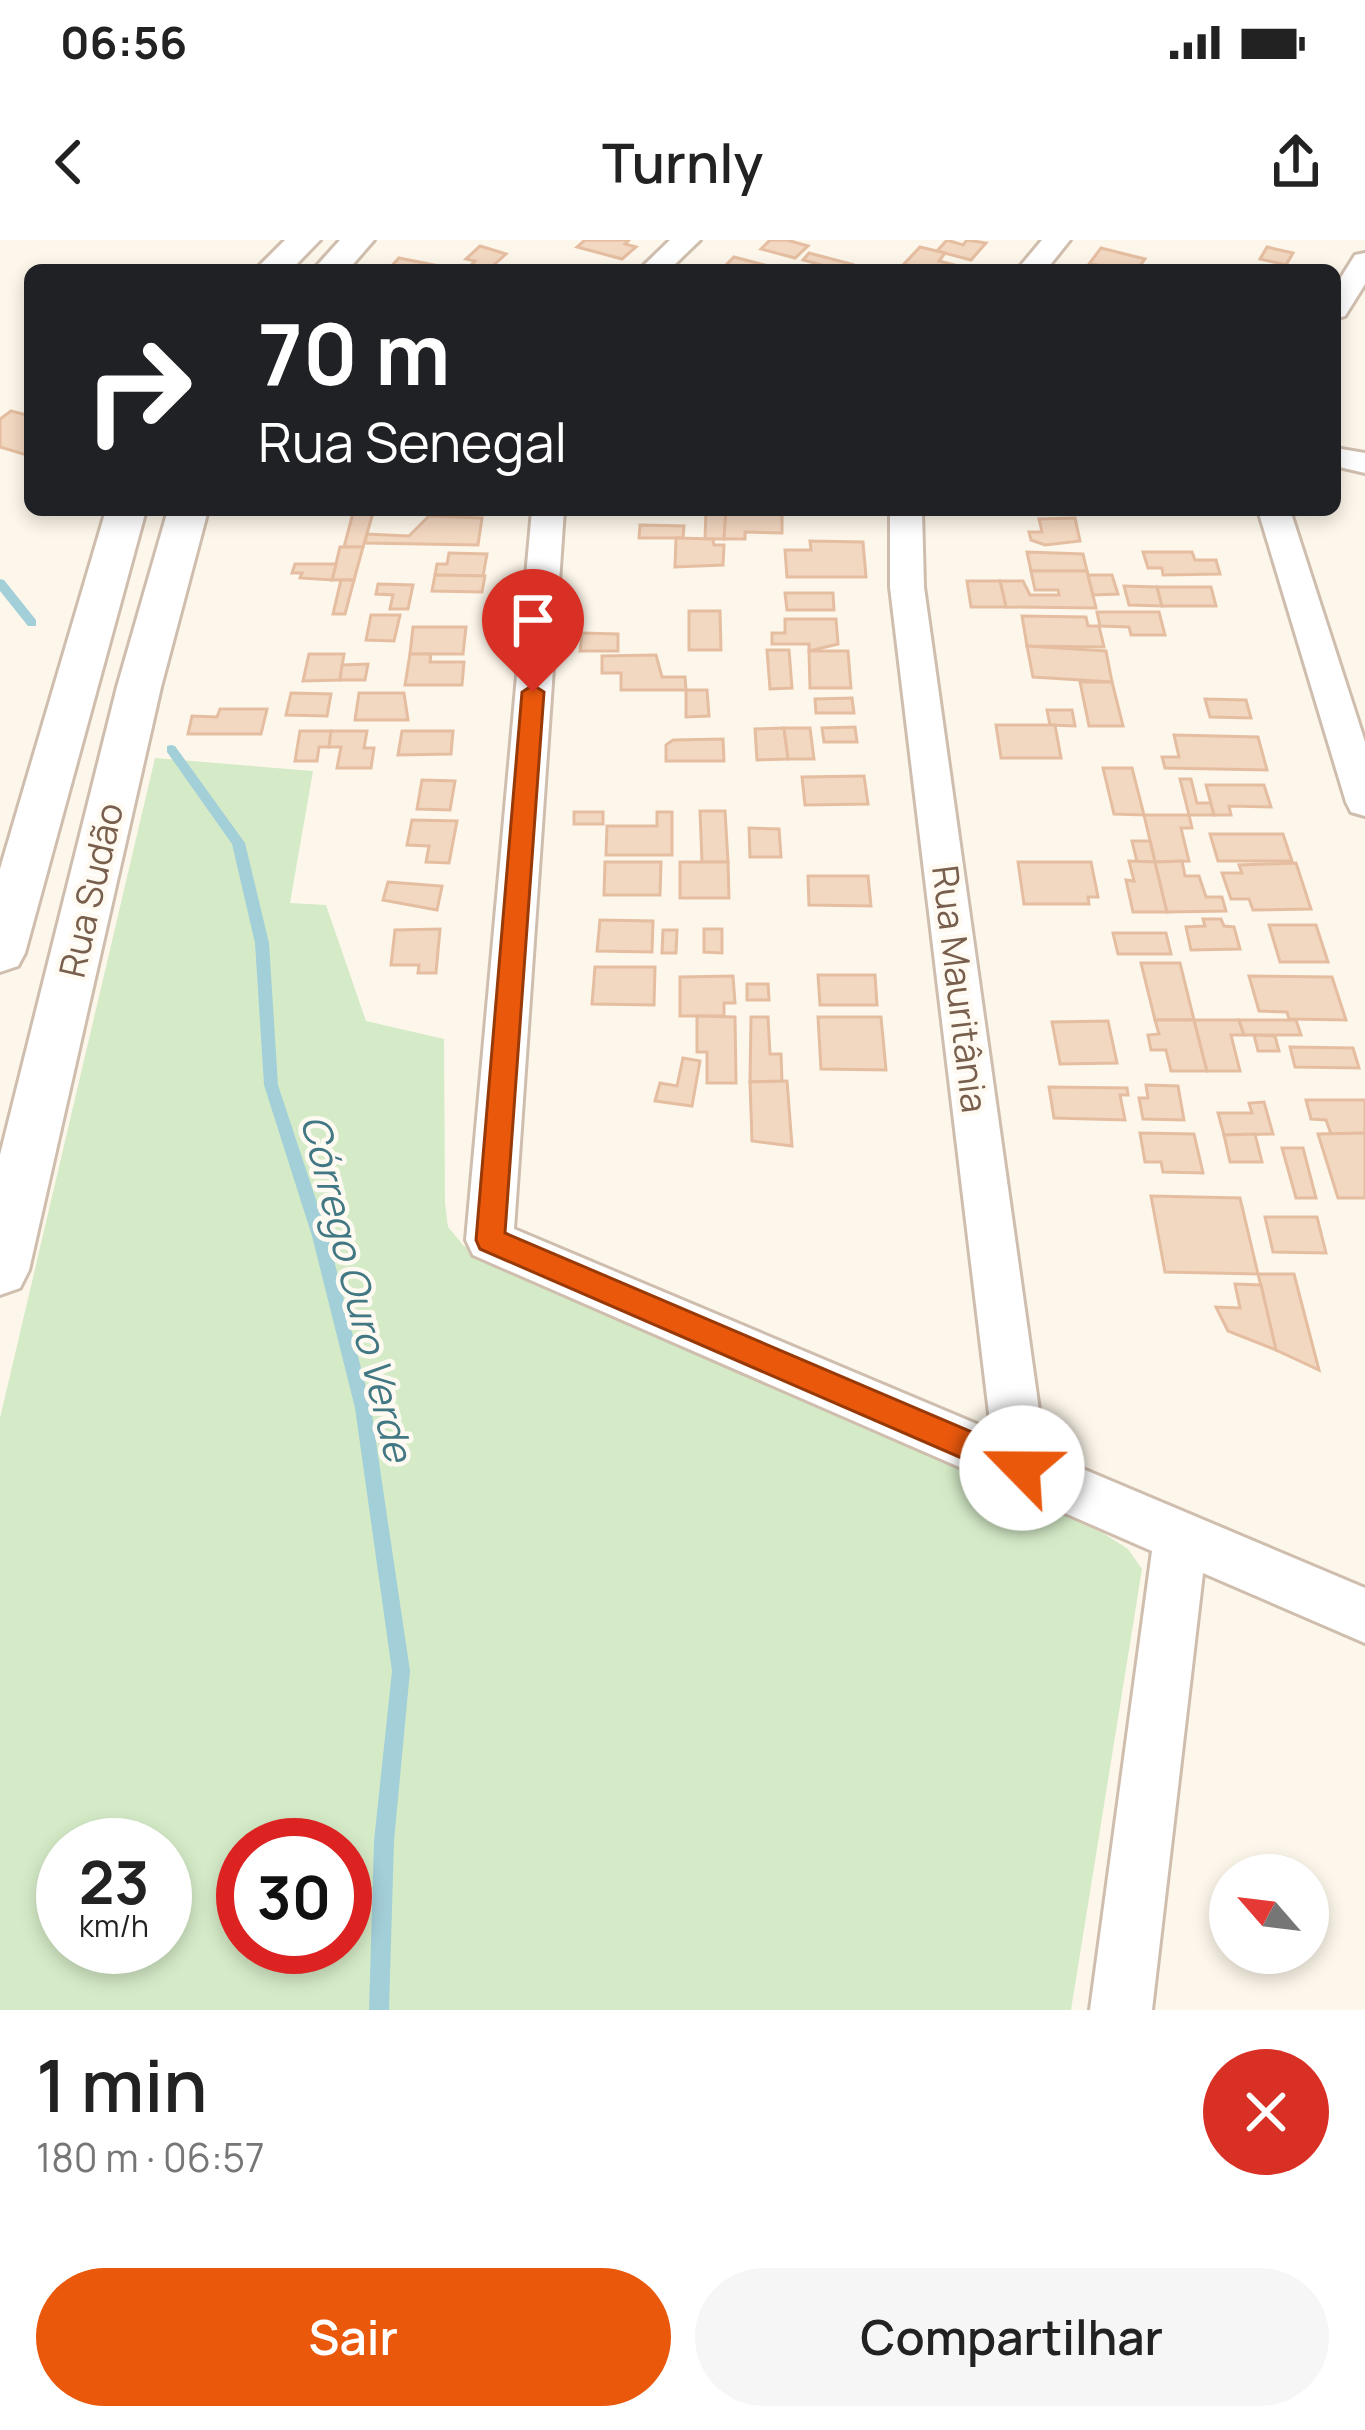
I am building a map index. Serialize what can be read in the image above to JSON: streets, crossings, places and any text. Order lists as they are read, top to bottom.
{
  "streets": {
    "street": ["Rua Sudão", "Rua Mauritânia"]
  },
  "water": ["Córrego Ouro Verde"],
  "north": "top left",
  "page": {
    "status": "06:56",
    "header": "Turnly",
    "turn": ["70 m", "Rua Senegal"],
    "speed": "23 km/h",
    "limit": "30",
    "heading": ["1 min", "180 m · 06:57"],
    "buttons": ["Sair", "Compartilhar"]
  }
}
